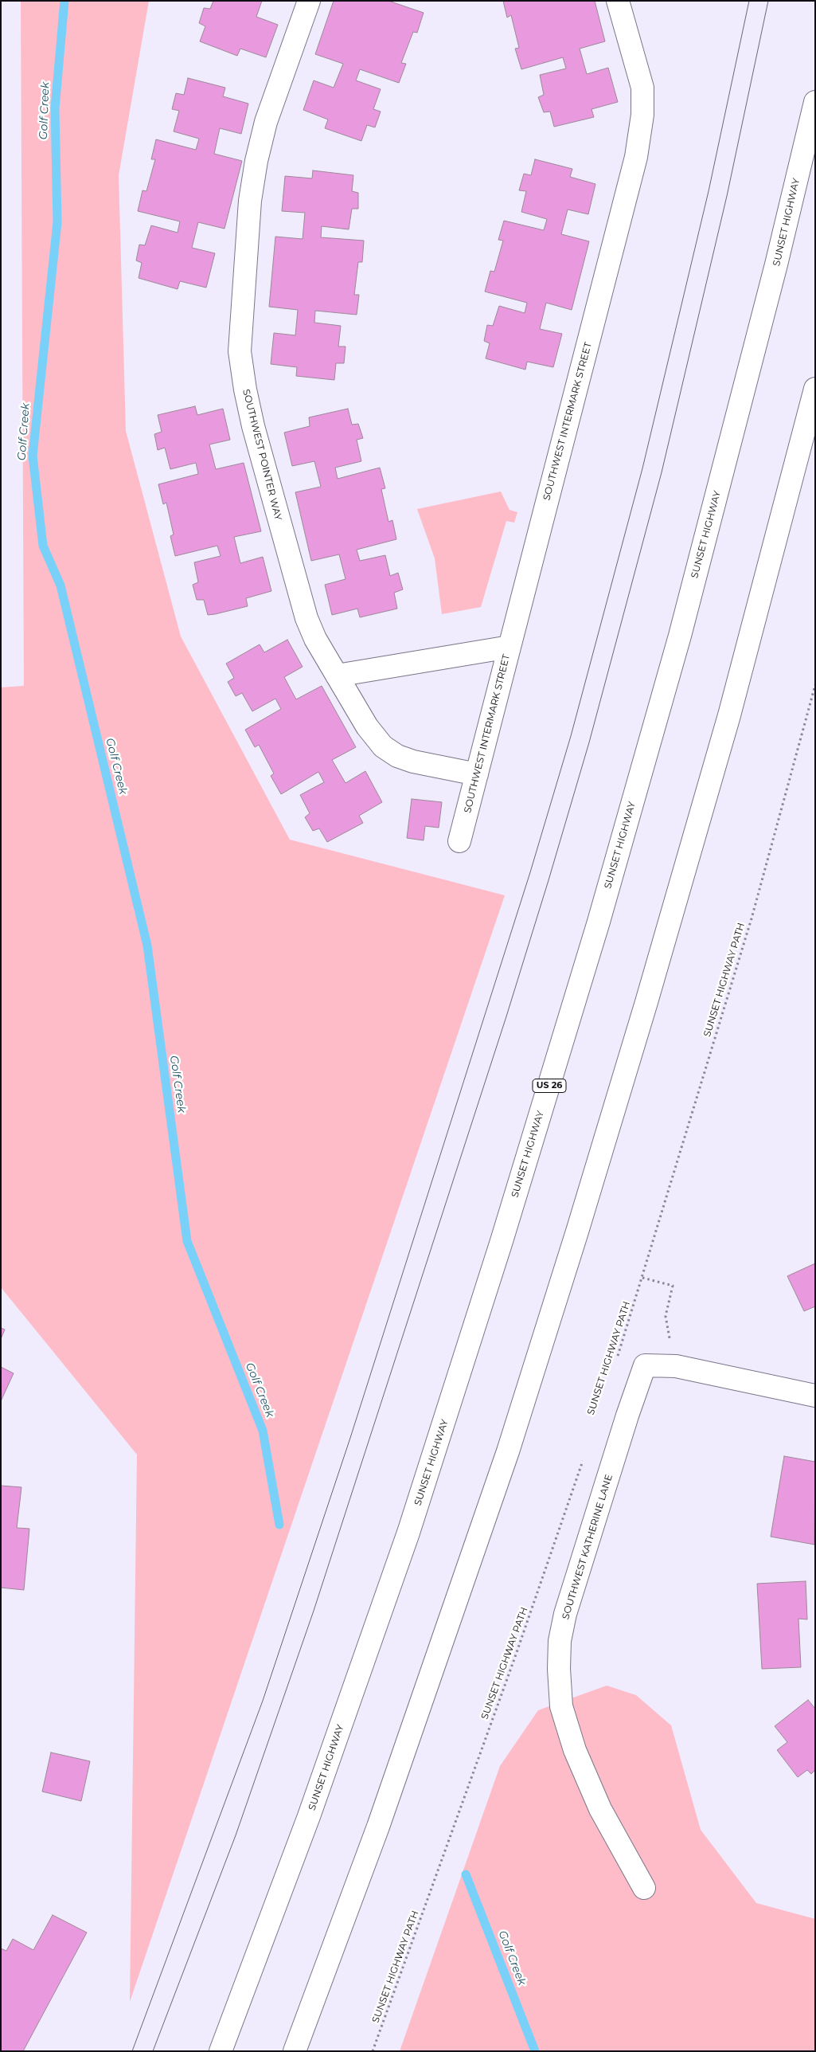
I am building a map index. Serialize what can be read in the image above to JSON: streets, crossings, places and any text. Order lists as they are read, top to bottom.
{
  "streets": {
    "main road": [
      "SUNSET HIGHWAY",
      "SOUTHWEST INTERMARK STREET",
      "SOUTHWEST POINTER WAY",
      "US 26",
      "SOUTHWEST KATHERINE LANE"
    ],
    "path": ["SUNSET HIGHWAY PATH"]
  },
  "crossings": [
    ["SOUTHWEST INTERMARK STREET", "SOUTHWEST POINTER WAY"]
  ],
  "water": ["Golf Creek"]
}
